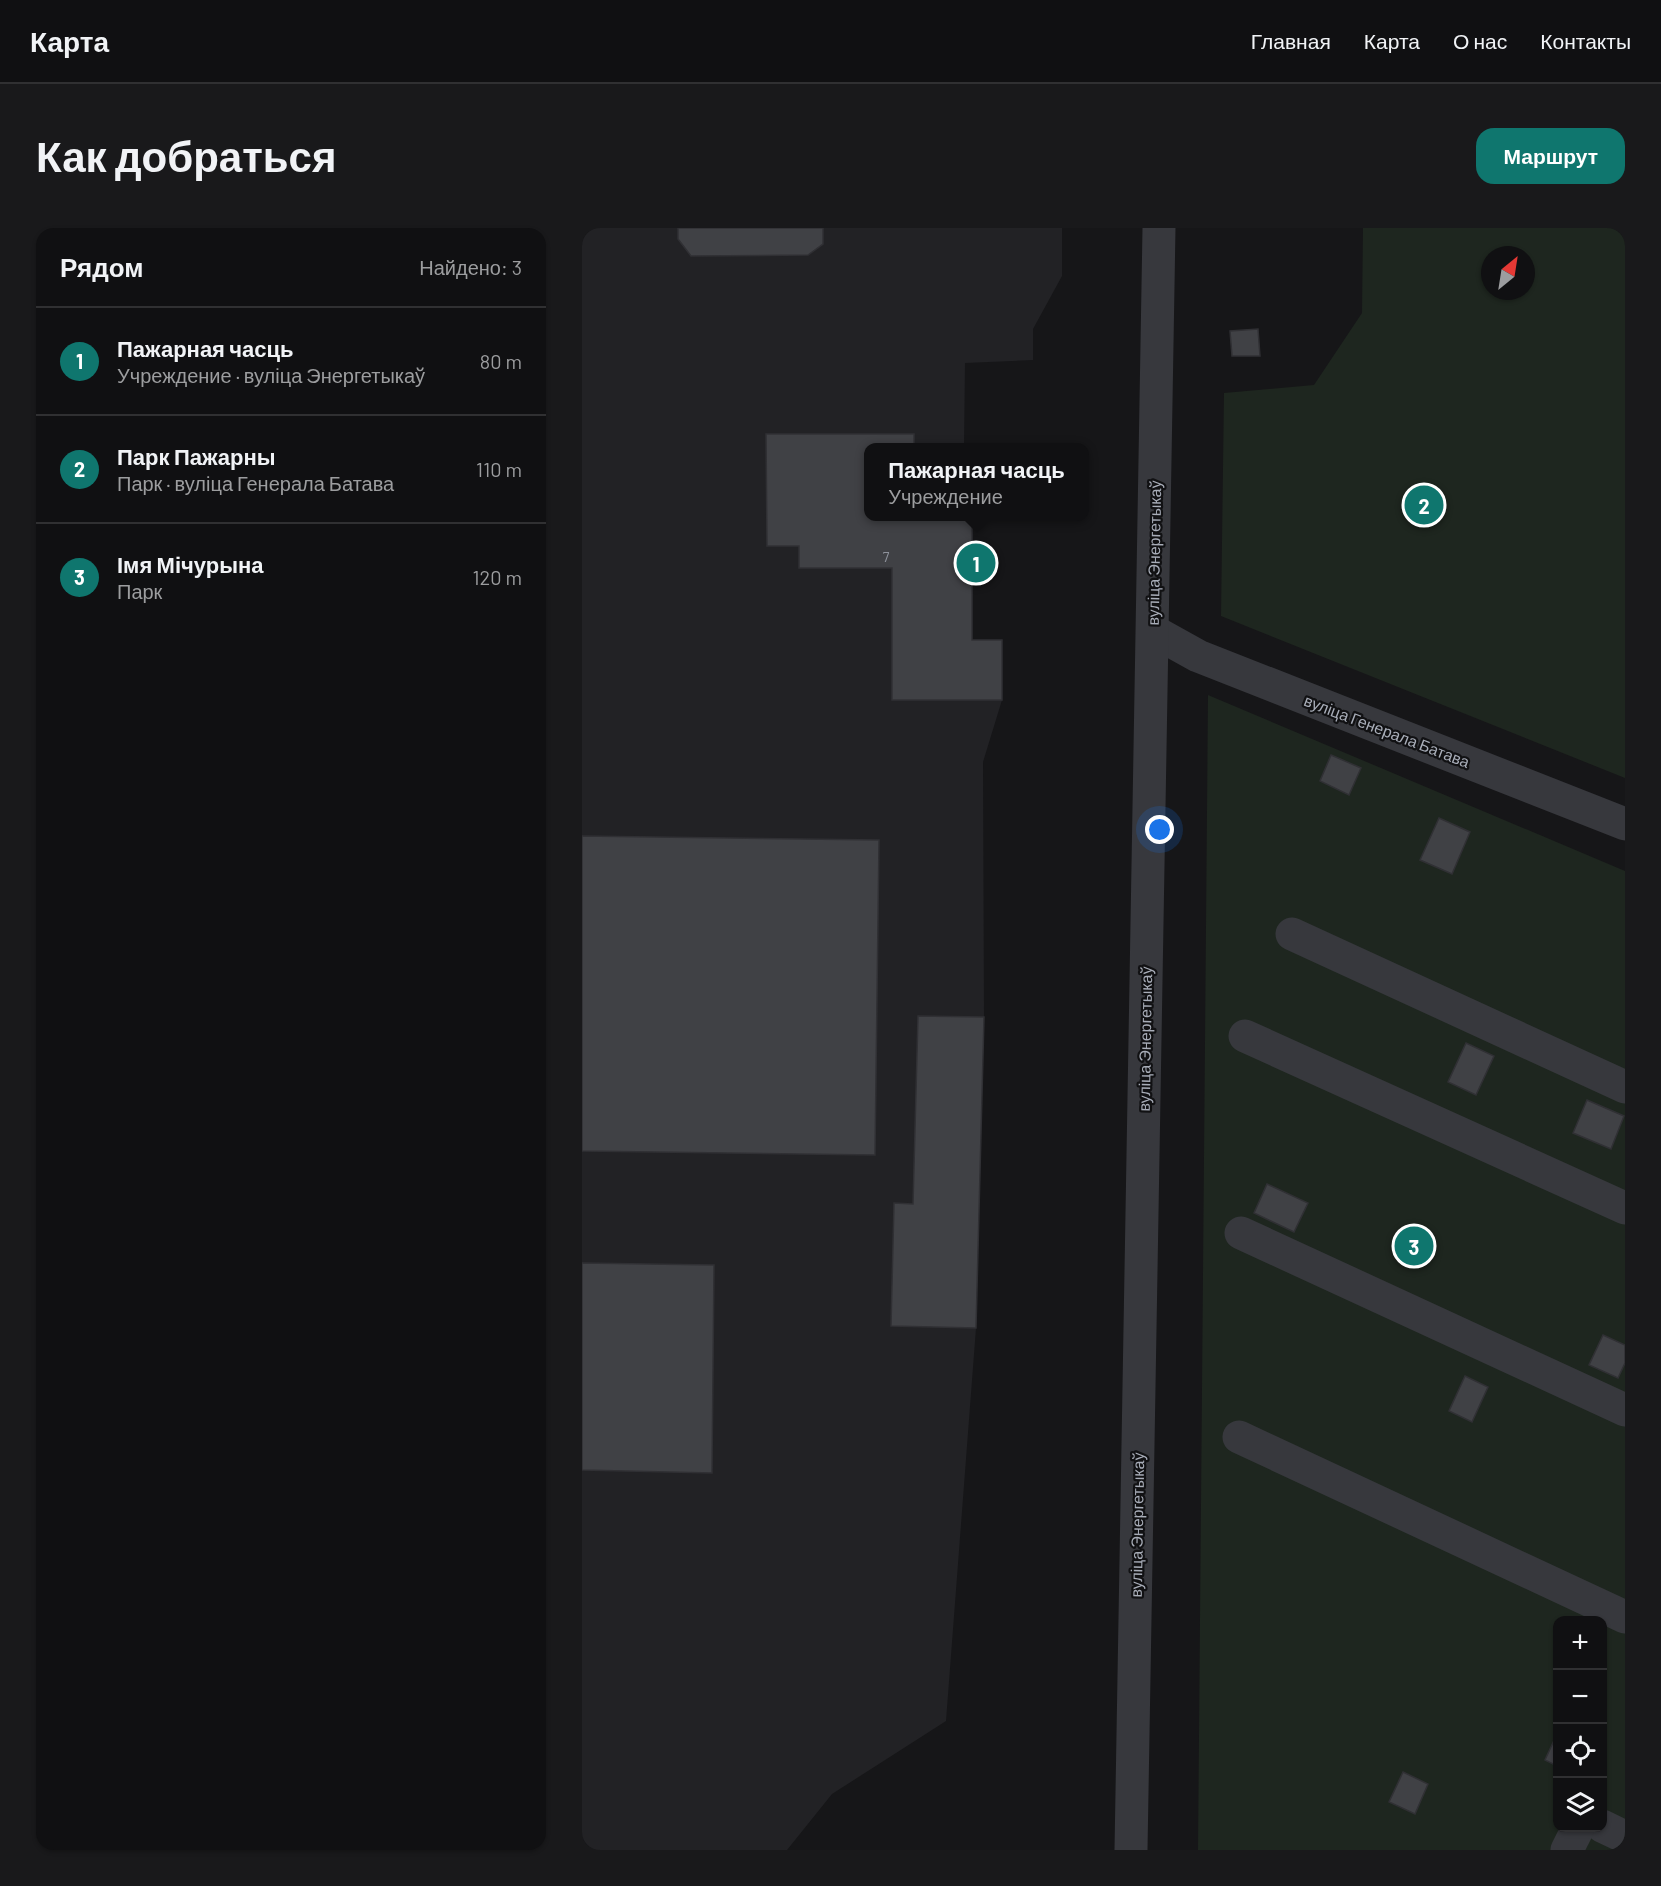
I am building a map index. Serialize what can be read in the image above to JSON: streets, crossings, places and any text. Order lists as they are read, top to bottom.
{
  "streets": {
    "street": ["вуліца Энергетыкаў", "вуліца Генерала Батава"]
  },
  "crossings": [
    ["вуліца Энергетыкаў", "вуліца Генерала Батава"]
  ],
  "house_numbers": ["7"],
  "north": "top right",
  "page": {
    "header": "Карта",
    "nav": [
      "Главная",
      "Карта",
      "О нас",
      "Контакты"
    ],
    "buttons": "Маршрут",
    "title": "Как добраться",
    "heading": ["Рядом", "Найдено: 3"],
    "list": [
      {
        "mark": "1",
        "name": "Пажарная часць",
        "note": "Учреждение · вуліца Энергетыкаў",
        "value": "80 m"
      },
      {
        "mark": "2",
        "name": "Парк Пажарны",
        "note": "Парк · вуліца Генерала Батава",
        "value": "110 m"
      },
      {
        "mark": "3",
        "name": "Імя Мічурына",
        "note": "Парк",
        "value": "120 m"
      }
    ],
    "popup": ["Пажарная часць", "Учреждение"],
    "pins": ["2", "1", "3"],
    "map_buttons": ["+", "−"]
  }
}
